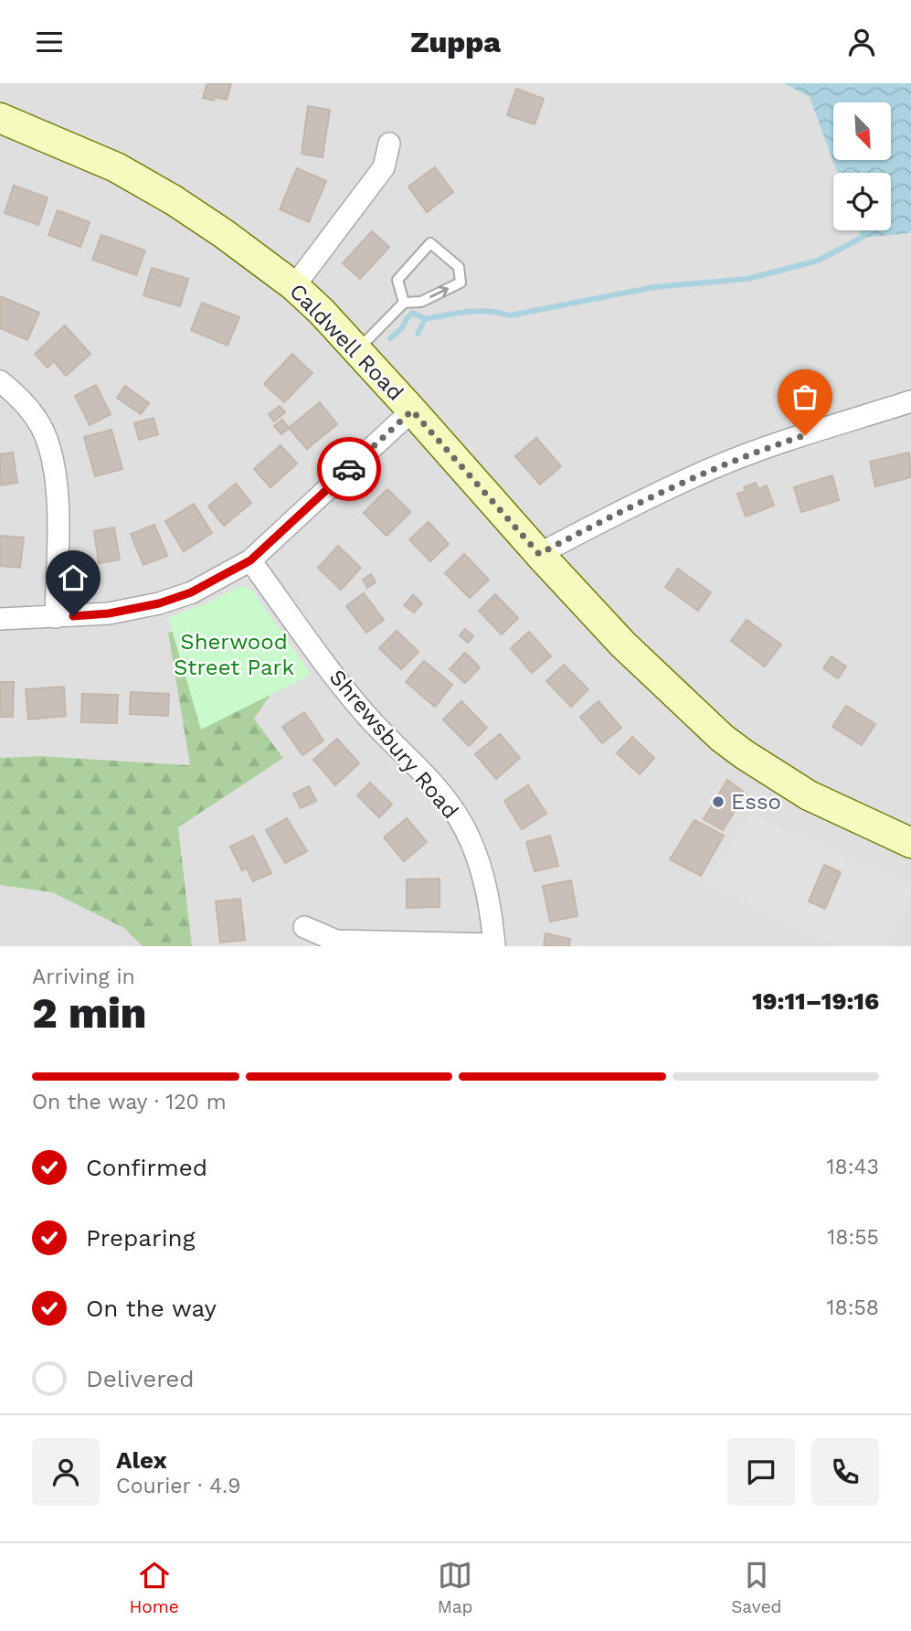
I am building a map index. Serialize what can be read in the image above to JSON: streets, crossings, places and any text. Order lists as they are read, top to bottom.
{
  "streets": {
    "street": ["Caldwell Road", "Shrewsbury Road"]
  },
  "parks": ["Sherwood Street Park"],
  "places": ["Esso"],
  "north": "bottom right",
  "page": {
    "header": "Zuppa",
    "heading": ["2 min", "Arriving in", "19:11–19:16"],
    "panel": ["Alex", "Courier · 4.9"],
    "bar": "On the way · 120 m",
    "list": [
      ["Confirmed", "18:43"],
      ["Preparing", "18:55"],
      ["On the way", "18:58"],
      "Delivered"
    ],
    "tabs": ["Home", "Map", "Saved"]
  }
}
